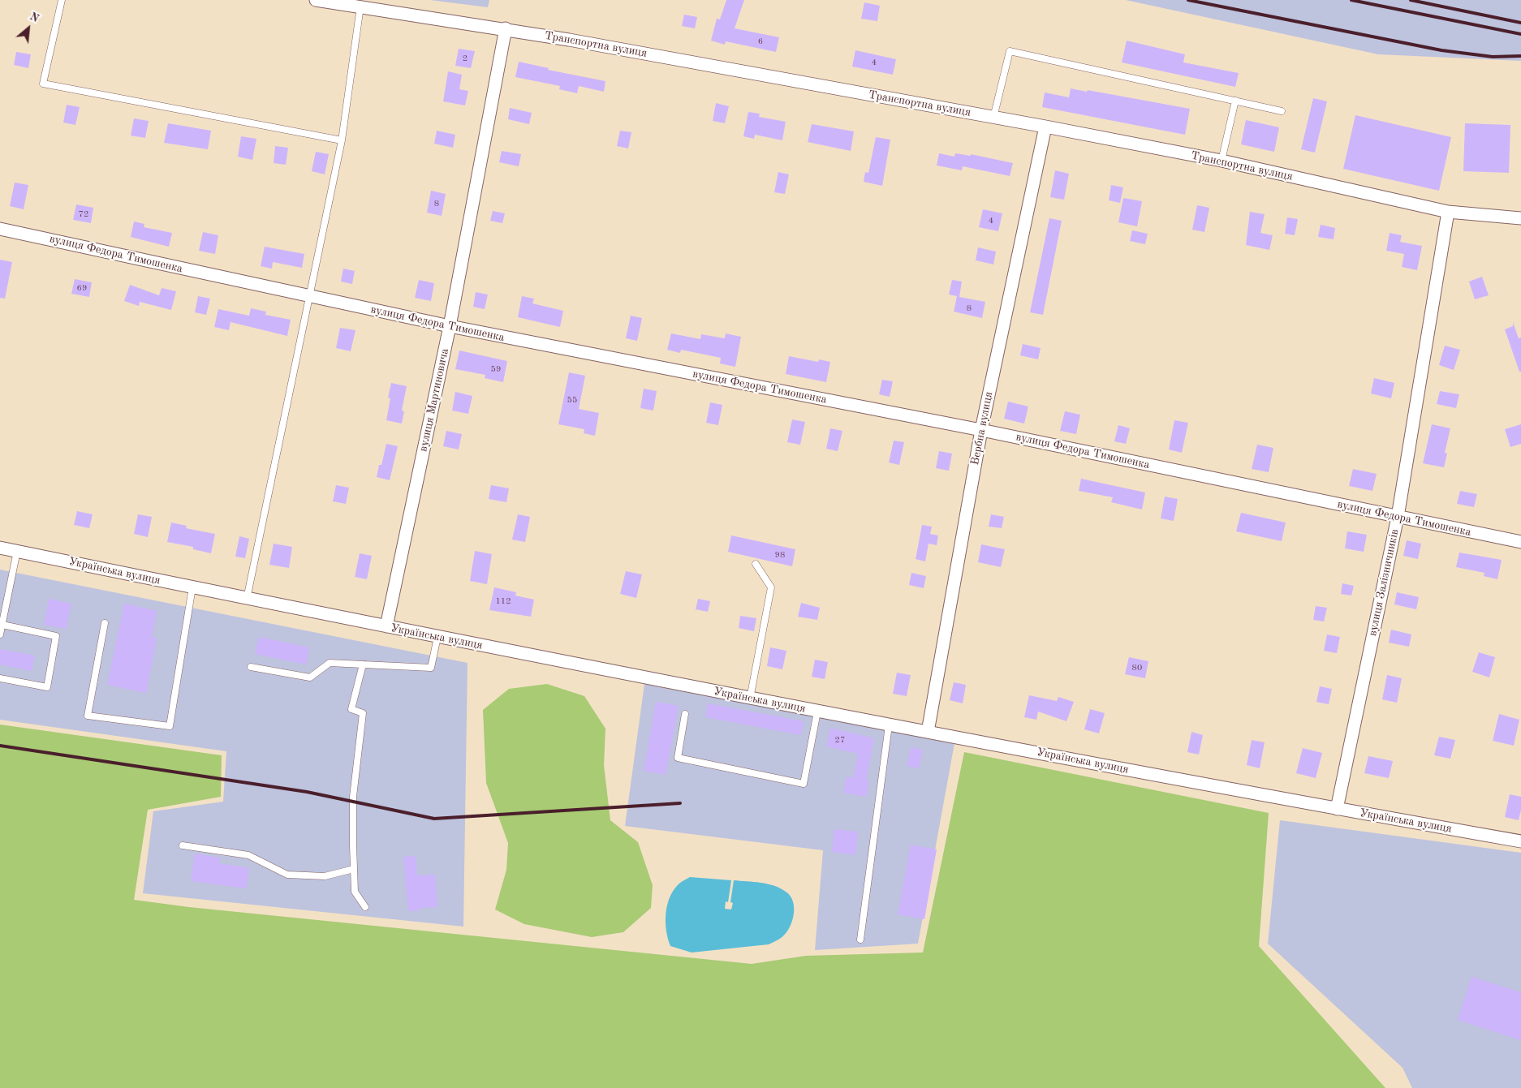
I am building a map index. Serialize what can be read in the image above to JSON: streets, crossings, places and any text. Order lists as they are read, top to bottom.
{
  "streets": {
    "street": [
      "Транспортна вулиця",
      "вулиця Федора Тимошенка",
      "вулиця Мартиновича",
      "Вербна вулиця",
      "Українська вулиця",
      "вулиця Залізничників"
    ]
  },
  "crossings": [
    ["Транспортна вулиця", "вулиця Мартиновича"],
    ["Транспортна вулиця", "Вербна вулиця"],
    ["Транспортна вулиця", "вулиця Залізничників"],
    ["вулиця Федора Тимошенка", "вулиця Мартиновича"],
    ["вулиця Федора Тимошенка", "Вербна вулиця"],
    ["вулиця Федора Тимошенка", "вулиця Залізничників"],
    ["вулиця Мартиновича", "Українська вулиця"],
    ["Вербна вулиця", "Українська вулиця"],
    ["Українська вулиця", "вулиця Залізничників"]
  ],
  "house_numbers": [
    "6",
    "2",
    "4",
    "8",
    "72",
    "4",
    "69",
    "8",
    "59",
    "55",
    "98",
    "112",
    "80",
    "27"
  ],
  "north": "top right"
}
